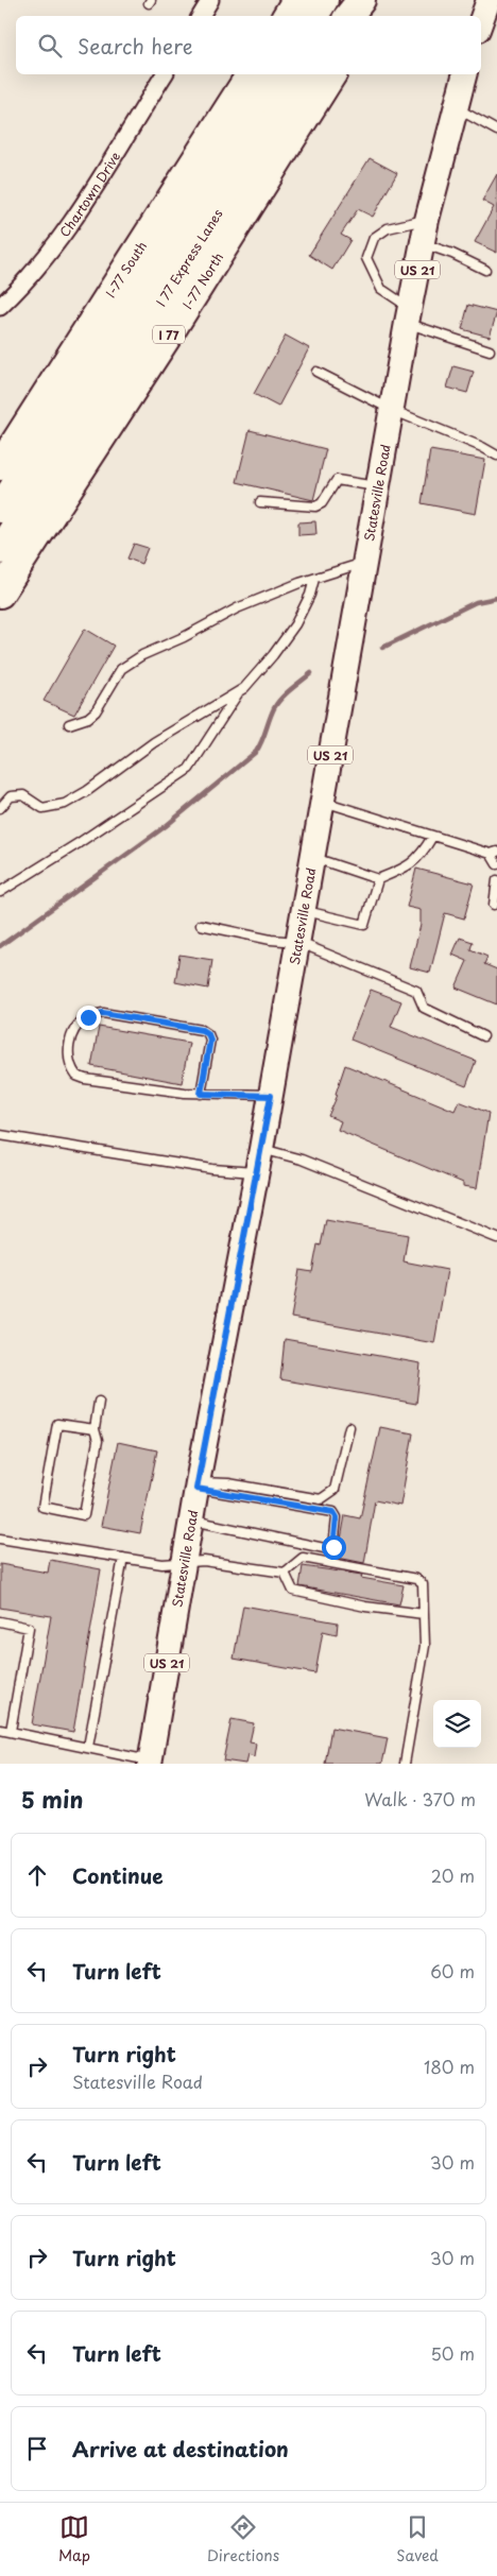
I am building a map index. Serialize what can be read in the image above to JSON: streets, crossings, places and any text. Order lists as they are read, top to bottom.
{
  "streets": {
    "highway": [
      "I 77 Express Lanes",
      "I-77 South",
      "I-77 North",
      "I 77"
    ],
    "main road": ["US 21", "Statesville Road"],
    "street": ["Chartown Drive"]
  },
  "page": {
    "search": "Search here",
    "heading": ["5 min", "Walk · 370 m"],
    "list": [
      ["Continue", "20 m"],
      ["Turn left", "60 m"],
      ["Turn right", "Statesville Road", "180 m"],
      ["Turn left", "30 m"],
      ["Turn right", "30 m"],
      ["Turn left", "50 m"],
      "Arrive at destination"
    ],
    "nav": ["Map", "Directions", "Saved"]
  }
}
